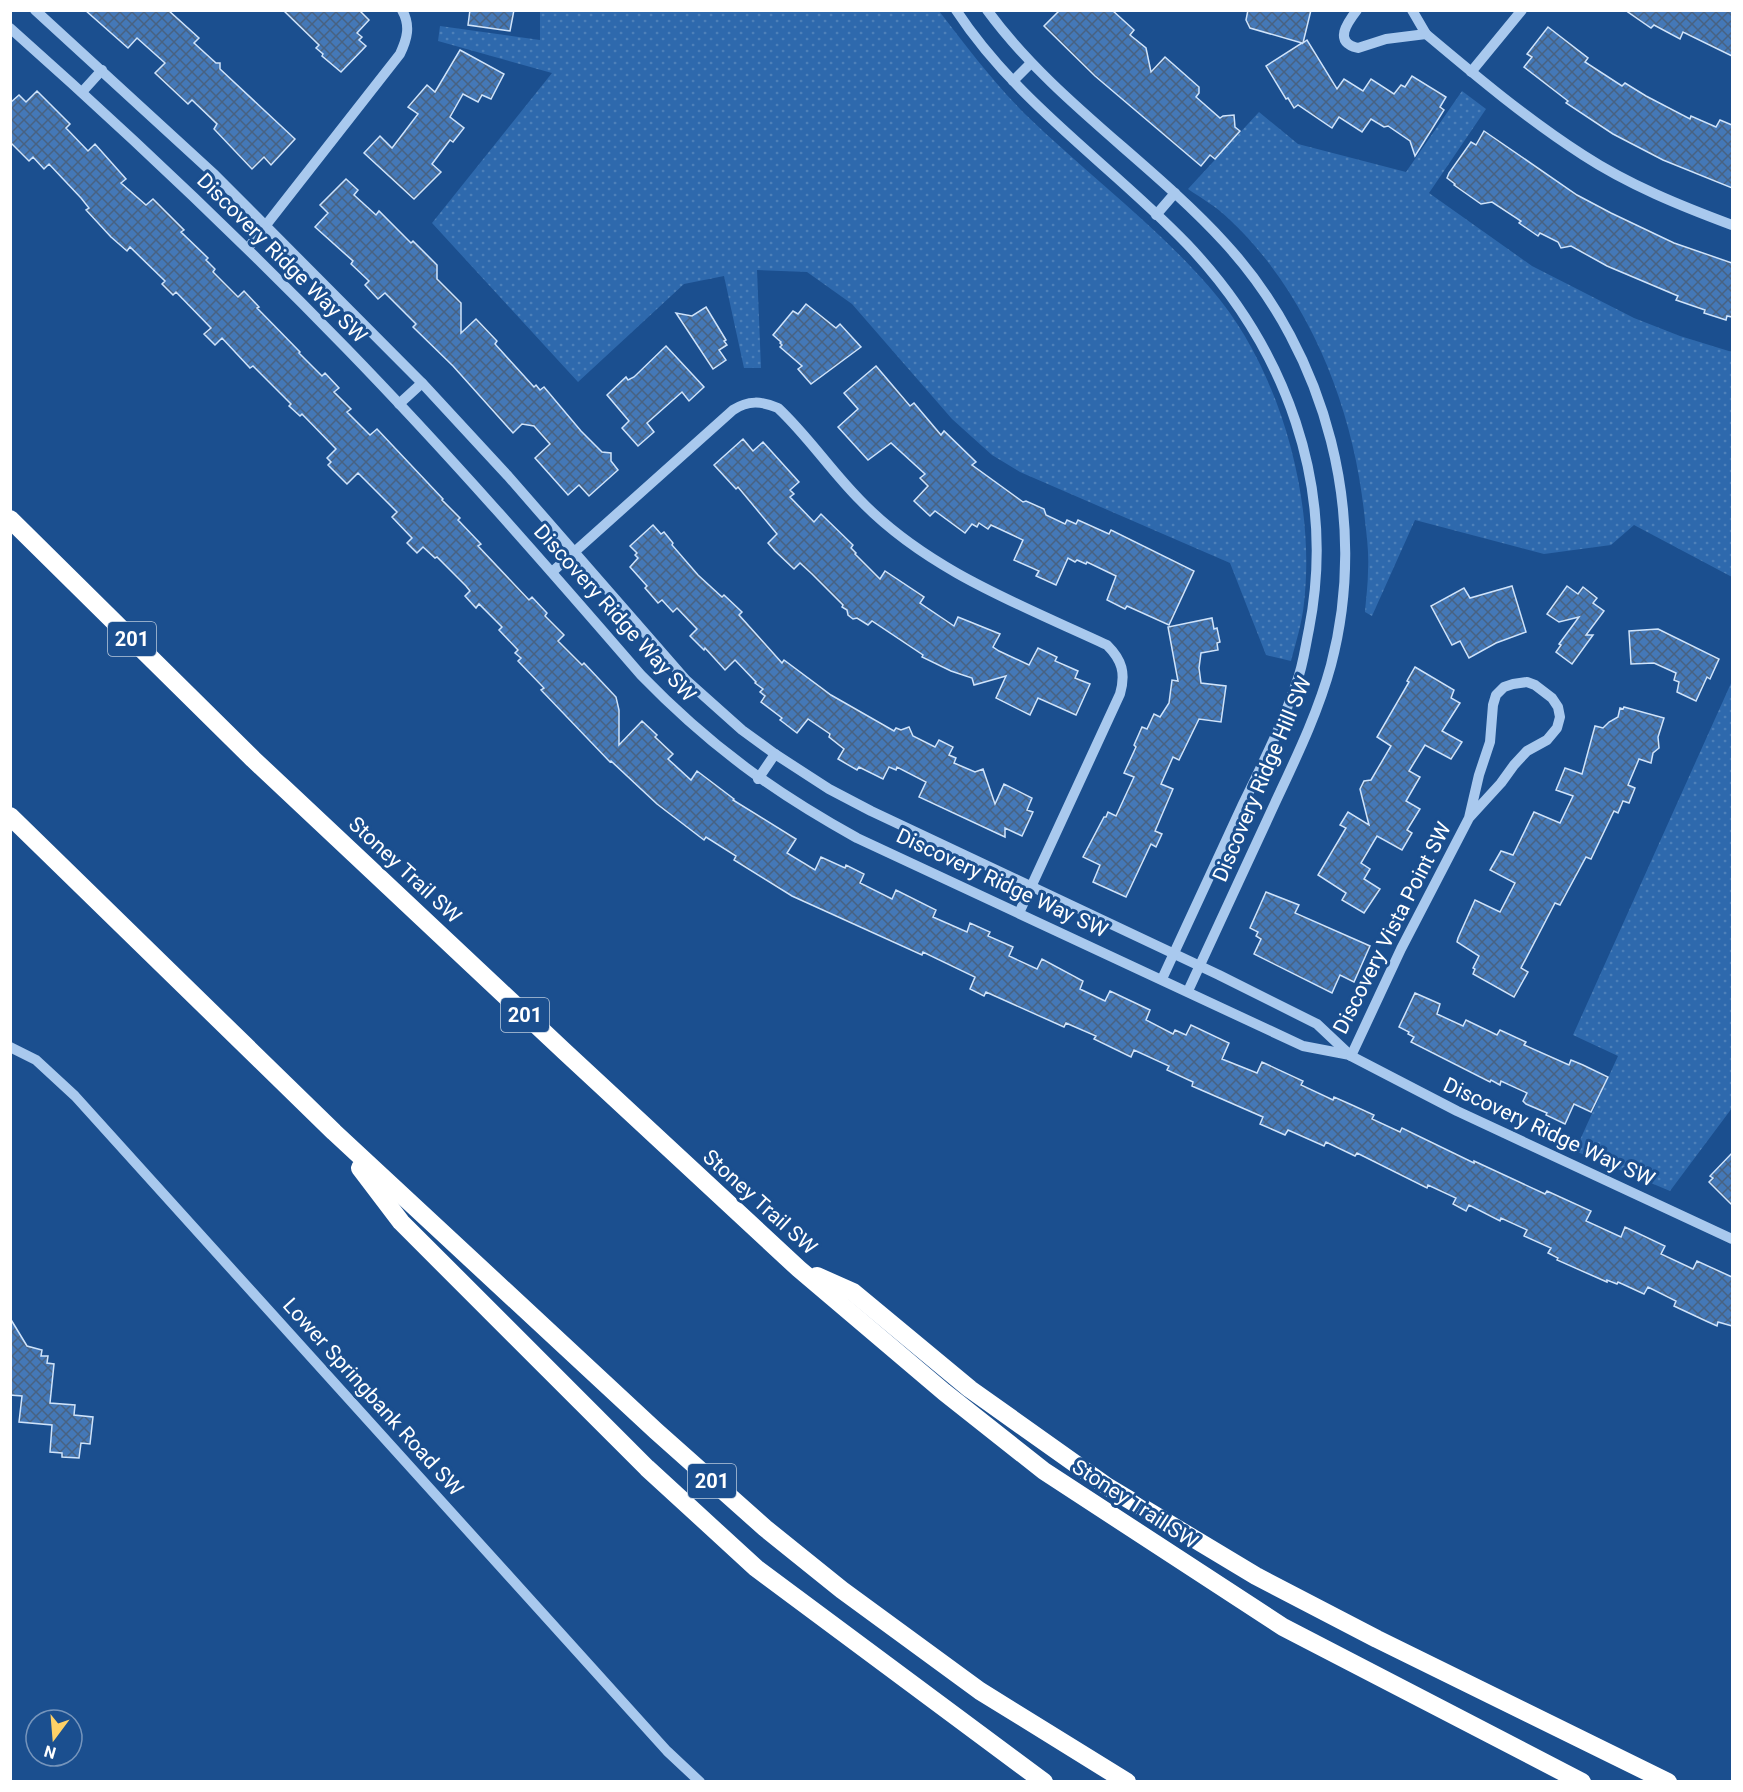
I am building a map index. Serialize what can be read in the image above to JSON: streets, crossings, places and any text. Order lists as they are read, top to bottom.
{
  "streets": {
    "highway": ["201", "Stoney Trail SW"],
    "street": [
      "Discovery Ridge Way SW",
      "Discovery Ridge Hill SW",
      "Discovery Vista Point SW",
      "Lower Springbank Road SW"
    ]
  },
  "crossings": [
    ["Discovery Ridge Way SW", "Discovery Ridge Hill SW"],
    ["Discovery Ridge Way SW", "Discovery Vista Point SW"]
  ],
  "north": "bottom"
}
